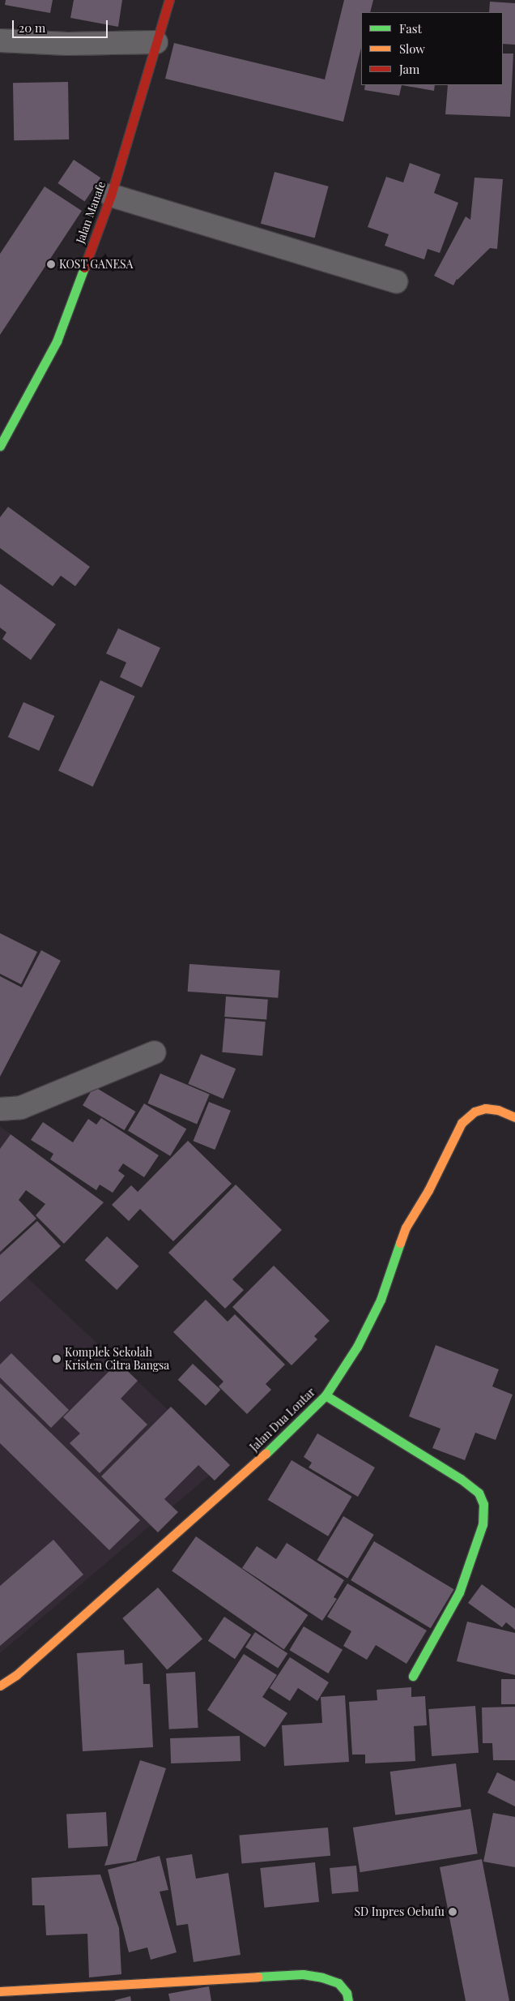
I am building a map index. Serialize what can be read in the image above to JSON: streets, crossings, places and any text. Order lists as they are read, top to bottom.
{
  "streets": {
    "street": ["Jalan Manafe", "Jalan Dua Lontar"]
  },
  "places": ["KOST GANESA", "Komplek Sekolah Kristen Citra Bangsa", "SD Inpres Oebufu"],
  "legend": ["Fast", "Slow", "Jam"],
  "scale_bar": "20 m"
}
